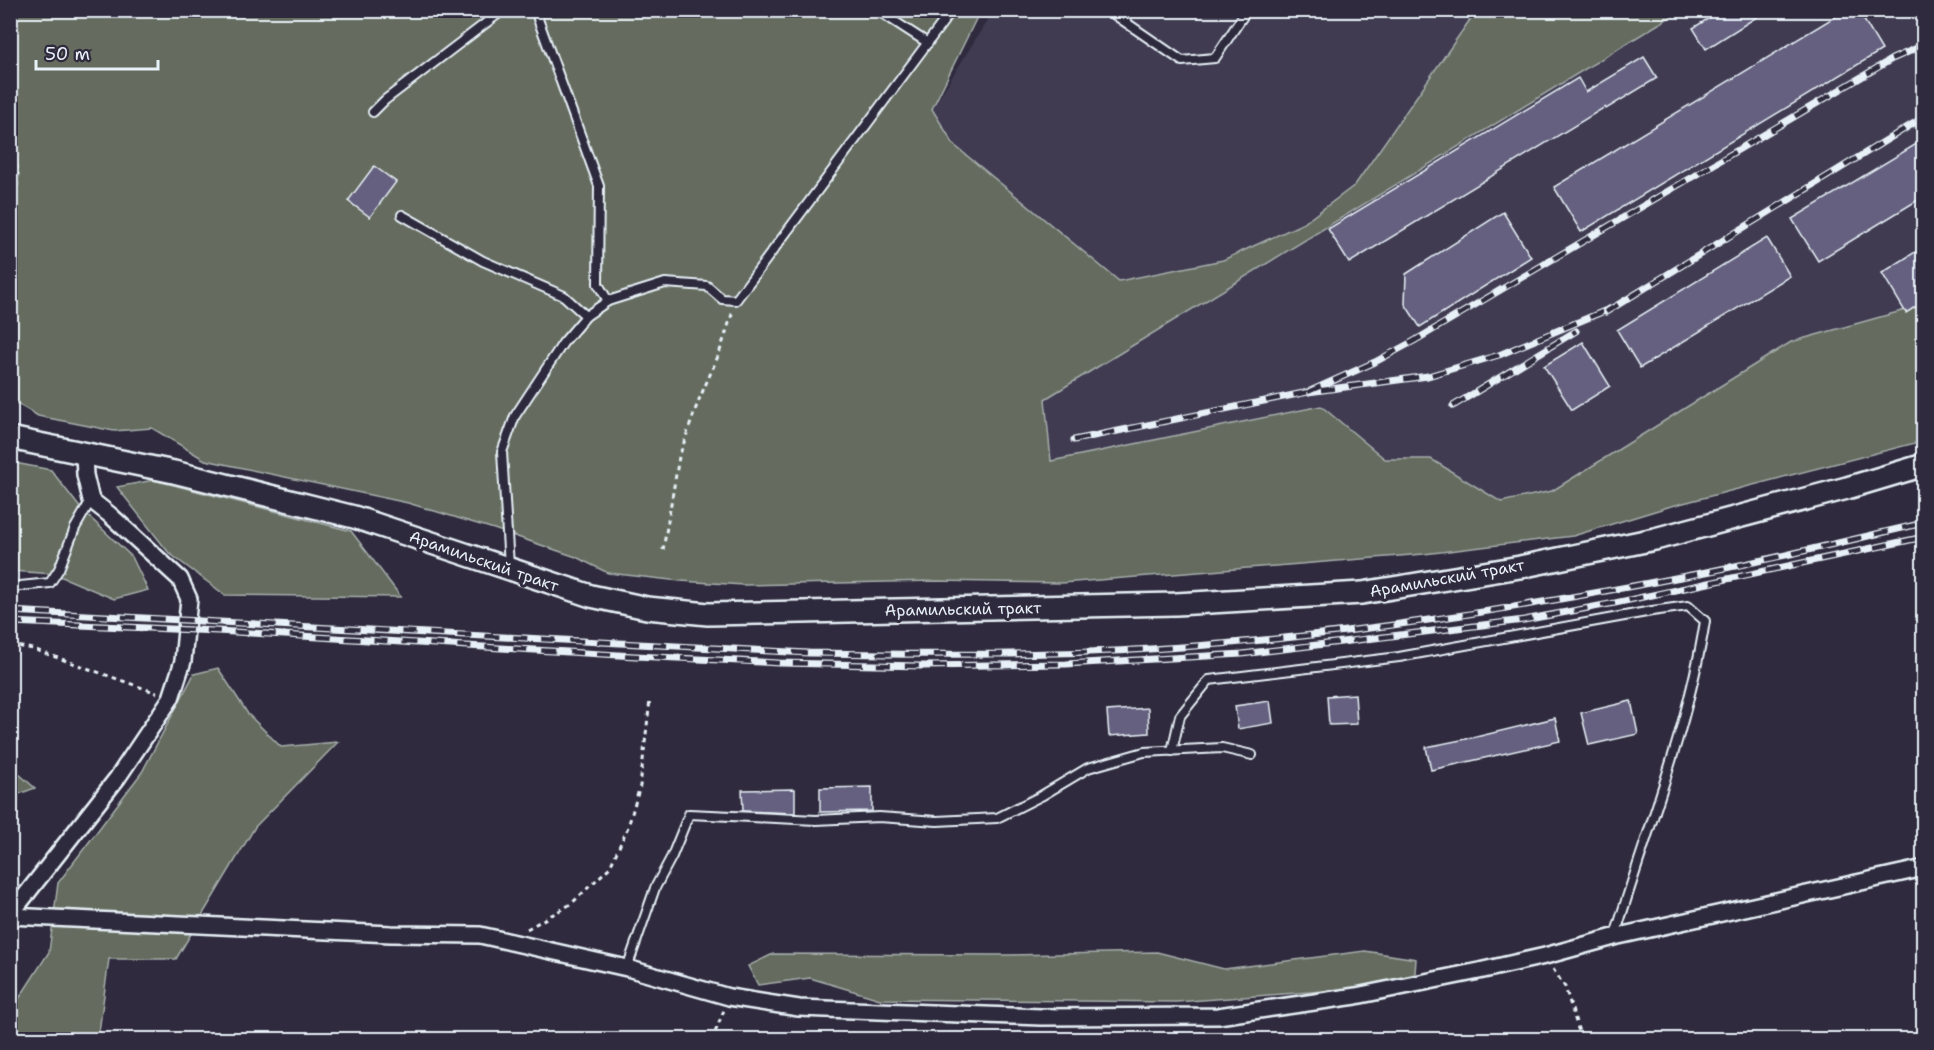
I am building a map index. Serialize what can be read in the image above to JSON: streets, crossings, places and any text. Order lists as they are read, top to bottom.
{
  "streets": {
    "main road": ["Арамильский тракт"]
  },
  "scale_bar": "50 m"
}
